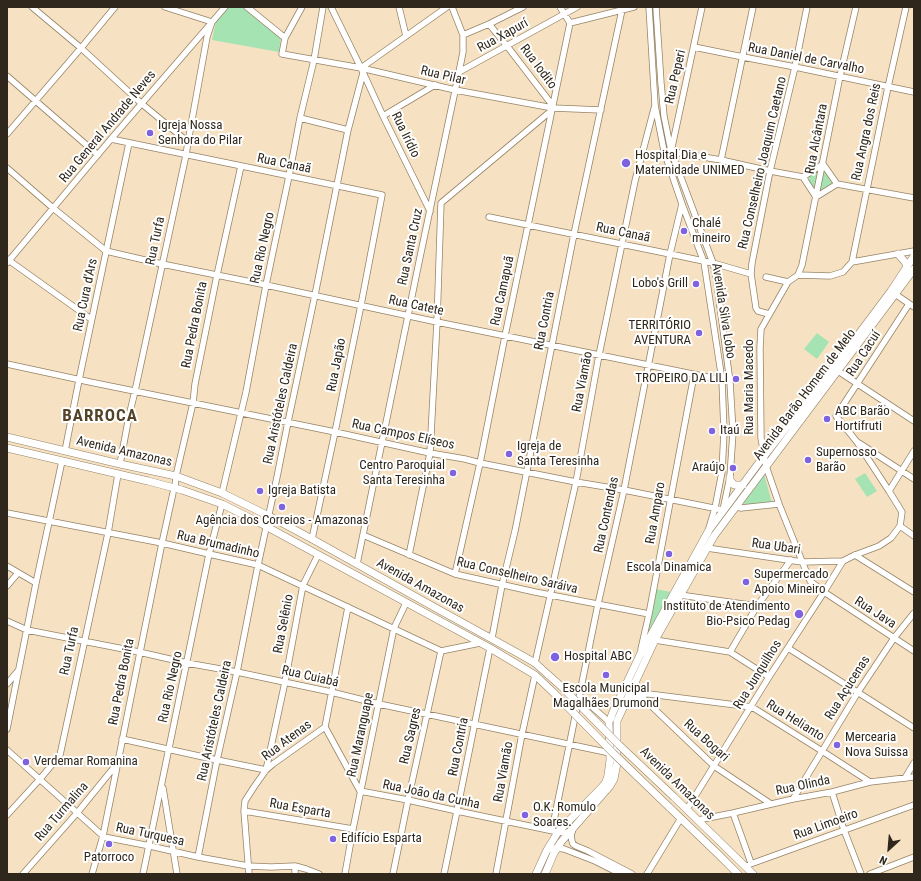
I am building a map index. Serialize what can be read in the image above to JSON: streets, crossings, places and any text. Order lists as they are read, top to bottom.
{
  "streets": {
    "main road": ["Avenida Silva Lobo", "Avenida Barão Homem de Melo", "Avenida Amazonas"],
    "street": [
      "Rua Xapurí",
      "Rua Daniel de Carvalho",
      "Rua Iodito",
      "Rua Pilar",
      "Rua Peperi",
      "Rua General Andrade Neves",
      "Rua Angra dos Reis",
      "Rua Irídio",
      "Rua Alcântara",
      "Rua Conselheiro Joaquim Caetano",
      "Rua Canaã",
      "Rua Turfa",
      "Rua Santa Cruz",
      "Rua Rio Negro",
      "Rua Camapuã",
      "Rua Cura d'Ars",
      "Rua Catete",
      "Rua Contria",
      "Rua Pedra Bonita",
      "Rua Cacuí",
      "Rua Japão",
      "Rua Viamão",
      "Rua Maria Macedo",
      "Rua Aristóteles Caldeira",
      "Rua Campos Elíseos",
      "Rua Amparo",
      "Rua Contendas",
      "Rua Brumadinho",
      "Rua Ubari",
      "Rua Conselheiro Saráiva",
      "Rua Java",
      "Rua Selênio",
      "Rua Junquilhos",
      "Rua Cuiabá",
      "Rua Açucenas",
      "Rua Helianto",
      "Rua Maranguape",
      "Rua Sagres",
      "Rua Atenas",
      "Rua Bogari",
      "Rua Olinda",
      "Rua João da Cunha",
      "Rua Esparta",
      "Rua Turmalina",
      "Rua Limoeiro",
      "Rua Turquesa"
    ]
  },
  "crossings": [
    ["Rua Xapurí", "Rua Iodito"],
    ["Rua Xapurí", "Rua Santa Cruz"],
    ["Rua Daniel de Carvalho", "Rua Peperi"],
    ["Rua Daniel de Carvalho", "Rua Angra dos Reis"],
    ["Rua Daniel de Carvalho", "Rua Alcântara"],
    ["Rua Daniel de Carvalho", "Rua Conselheiro Joaquim Caetano"],
    ["Rua Iodito", "Rua Pilar"],
    ["Rua Iodito", "Rua Camapuã"],
    ["Rua Pilar", "Rua Irídio"],
    ["Rua Pilar", "Rua Santa Cruz"],
    ["Rua Pilar", "Rua Rio Negro"],
    ["Rua Pilar", "Rua Camapuã"],
    ["Rua Pilar", "Rua Contria"],
    ["Rua Pilar", "Rua Aristóteles Caldeira"],
    ["Rua Peperi", "Avenida Silva Lobo"],
    ["Rua General Andrade Neves", "Rua Canaã"],
    ["Rua General Andrade Neves", "Rua Turfa"],
    ["Rua Irídio", "Rua Santa Cruz"],
    ["Rua Irídio", "Rua Aristóteles Caldeira"],
    ["Rua Alcântara", "Rua Maria Macedo"],
    ["Rua Conselheiro Joaquim Caetano", "Rua Canaã"],
    ["Rua Conselheiro Joaquim Caetano", "Rua Maria Macedo"],
    ["Rua Canaã", "Rua Turfa"],
    ["Rua Canaã", "Rua Rio Negro"],
    ["Rua Canaã", "Rua Camapuã"],
    ["Rua Canaã", "Rua Cura d'Ars"],
    ["Rua Canaã", "Avenida Silva Lobo"],
    ["Rua Canaã", "Rua Contria"],
    ["Rua Canaã", "Rua Pedra Bonita"],
    ["Rua Canaã", "Rua Japão"],
    ["Rua Canaã", "Rua Viamão"],
    ["Rua Canaã", "Rua Aristóteles Caldeira"],
    ["Rua Canaã", "Rua Contendas"],
    ["Rua Turfa", "Rua Catete"],
    ["Rua Turfa", "Rua Campos Elíseos"],
    ["Rua Turfa", "Avenida Amazonas"],
    ["Rua Turfa", "Rua Brumadinho"],
    ["Rua Turfa", "Rua Cuiabá"],
    ["Rua Turfa", "Rua Turquesa"],
    ["Rua Santa Cruz", "Rua Catete"],
    ["Rua Santa Cruz", "Rua Campos Elíseos"],
    ["Rua Santa Cruz", "Avenida Amazonas"],
    ["Rua Santa Cruz", "Rua Conselheiro Saráiva"],
    ["Rua Rio Negro", "Rua Catete"],
    ["Rua Rio Negro", "Rua Campos Elíseos"],
    ["Rua Rio Negro", "Avenida Amazonas"],
    ["Rua Rio Negro", "Rua Brumadinho"],
    ["Rua Rio Negro", "Rua Cuiabá"],
    ["Rua Rio Negro", "Rua Turquesa"],
    ["Rua Camapuã", "Rua Catete"],
    ["Rua Camapuã", "Rua Campos Elíseos"],
    ["Rua Camapuã", "Rua Conselheiro Saráiva"],
    ["Rua Cura d'Ars", "Rua Catete"],
    ["Rua Cura d'Ars", "Rua Campos Elíseos"],
    ["Rua Cura d'Ars", "Avenida Amazonas"],
    ["Rua Catete", "Avenida Silva Lobo"],
    ["Rua Catete", "Rua Contria"],
    ["Rua Catete", "Rua Pedra Bonita"],
    ["Rua Catete", "Rua Japão"],
    ["Rua Catete", "Rua Viamão"],
    ["Rua Catete", "Rua Aristóteles Caldeira"],
    ["Rua Catete", "Rua Amparo"],
    ["Rua Catete", "Rua Contendas"],
    ["Avenida Silva Lobo", "Rua Viamão"],
    ["Avenida Silva Lobo", "Avenida Barão Homem de Melo"],
    ["Avenida Silva Lobo", "Rua Campos Elíseos"],
    ["Avenida Silva Lobo", "Rua Amparo"],
    ["Avenida Silva Lobo", "Rua Contendas"],
    ["Avenida Silva Lobo", "Rua Ubari"],
    ["Avenida Silva Lobo", "Rua Cuiabá"],
    ["Avenida Silva Lobo", "Rua Helianto"],
    ["Avenida Silva Lobo", "Rua Bogari"],
    ["Avenida Silva Lobo", "Rua João da Cunha"],
    ["Rua Contria", "Rua Campos Elíseos"],
    ["Rua Contria", "Avenida Amazonas"],
    ["Rua Contria", "Rua Conselheiro Saráiva"],
    ["Rua Contria", "Rua Cuiabá"],
    ["Rua Contria", "Rua João da Cunha"],
    ["Rua Pedra Bonita", "Rua Campos Elíseos"],
    ["Rua Pedra Bonita", "Avenida Amazonas"],
    ["Rua Pedra Bonita", "Rua Brumadinho"],
    ["Rua Pedra Bonita", "Rua Cuiabá"],
    ["Rua Pedra Bonita", "Rua Turmalina"],
    ["Rua Pedra Bonita", "Rua Turquesa"],
    ["Rua Japão", "Rua Campos Elíseos"],
    ["Rua Japão", "Avenida Amazonas"],
    ["Rua Viamão", "Rua Campos Elíseos"],
    ["Rua Viamão", "Avenida Amazonas"],
    ["Rua Viamão", "Rua Conselheiro Saráiva"],
    ["Rua Viamão", "Rua Cuiabá"],
    ["Rua Viamão", "Rua João da Cunha"],
    ["Rua Maria Macedo", "Avenida Barão Homem de Melo"],
    ["Rua Maria Macedo", "Rua Ubari"],
    ["Rua Maria Macedo", "Rua Java"],
    ["Rua Maria Macedo", "Rua Junquilhos"],
    ["Avenida Barão Homem de Melo", "Rua Campos Elíseos"],
    ["Rua Aristóteles Caldeira", "Rua Campos Elíseos"],
    ["Rua Aristóteles Caldeira", "Avenida Amazonas"],
    ["Rua Aristóteles Caldeira", "Rua Brumadinho"],
    ["Rua Aristóteles Caldeira", "Rua Cuiabá"],
    ["Rua Aristóteles Caldeira", "Rua Turquesa"],
    ["Rua Campos Elíseos", "Rua Amparo"],
    ["Rua Campos Elíseos", "Rua Contendas"],
    ["Avenida Amazonas", "Rua Selênio"],
    ["Avenida Amazonas", "Rua Junquilhos"],
    ["Avenida Amazonas", "Rua Maranguape"],
    ["Avenida Amazonas", "Rua Olinda"],
    ["Avenida Amazonas", "Rua Limoeiro"],
    ["Rua Amparo", "Rua Conselheiro Saráiva"],
    ["Rua Contendas", "Rua Conselheiro Saráiva"],
    ["Rua Contendas", "Rua Cuiabá"],
    ["Rua Contendas", "Rua João da Cunha"],
    ["Rua Brumadinho", "Rua Selênio"],
    ["Rua Brumadinho", "Rua Maranguape"],
    ["Rua Brumadinho", "Rua Sagres"],
    ["Rua Brumadinho", "Rua Atenas"],
    ["Rua Ubari", "Rua Junquilhos"],
    ["Rua Java", "Rua Junquilhos"],
    ["Rua Java", "Rua Açucenas"],
    ["Rua Selênio", "Rua Cuiabá"],
    ["Rua Selênio", "Rua Atenas"],
    ["Rua Junquilhos", "Rua Helianto"],
    ["Rua Junquilhos", "Rua Bogari"],
    ["Rua Cuiabá", "Rua Maranguape"],
    ["Rua Cuiabá", "Rua Sagres"],
    ["Rua Cuiabá", "Rua Atenas"],
    ["Rua Açucenas", "Rua Helianto"],
    ["Rua Açucenas", "Rua Olinda"],
    ["Rua Helianto", "Rua Olinda"],
    ["Rua Maranguape", "Rua João da Cunha"],
    ["Rua Maranguape", "Rua Esparta"],
    ["Rua Sagres", "Rua João da Cunha"],
    ["Rua Atenas", "Rua Esparta"],
    ["Rua Atenas", "Rua Turquesa"],
    ["Rua Bogari", "Rua Olinda"],
    ["Rua Turmalina", "Rua Turquesa"]
  ],
  "districts": ["BARROCA"],
  "places": [
    "Igreja Nossa Senhora do Pilar",
    "Hospital Dia e Maternidade UNIMED",
    "Chalé mineiro",
    "Lobo's Grill",
    "TERRITÓRIO AVENTURA",
    "TROPEIRO DA LILI",
    "ABC Barão Hortifruti",
    "Itaú",
    "Igreja de Santa Teresinha",
    "Supernosso Barão",
    "Araújo",
    "Centro Paroquial Santa Teresinha",
    "Igreja Batista",
    "Agência dos Correios - Amazonas",
    "Escola Dinamica",
    "Supermercado Apoio Mineiro",
    "Instituto de Atendimento Bio-Psico Pedag",
    "Hospital ABC",
    "Escola Municipal Magalhães Drumond",
    "Mercearia Nova Suissa",
    "Verdemar Romanina",
    "O.K. Romulo Soares.",
    "Edifício Esparta",
    "Patorroco"
  ],
  "north": "bottom left"
}
